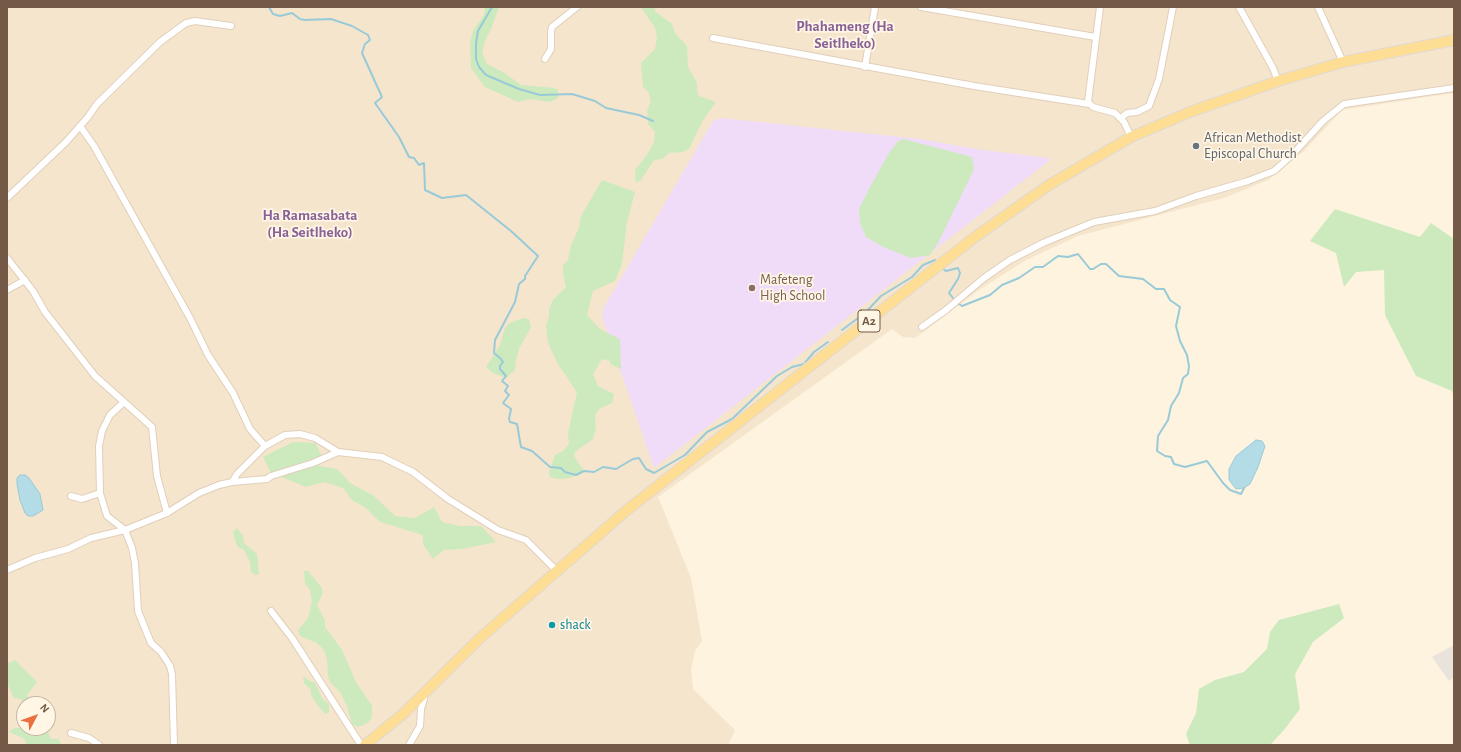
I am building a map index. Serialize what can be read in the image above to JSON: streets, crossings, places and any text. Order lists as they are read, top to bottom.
{
  "streets": {
    "main road": ["A2"]
  },
  "districts": ["Phahameng (Ha Seitlheko)", "Ha Ramasabata (Ha Seitlheko)"],
  "places": ["African Methodist Episcopal Church", "Mafeteng High School", "shack"],
  "north": "top right"
}
